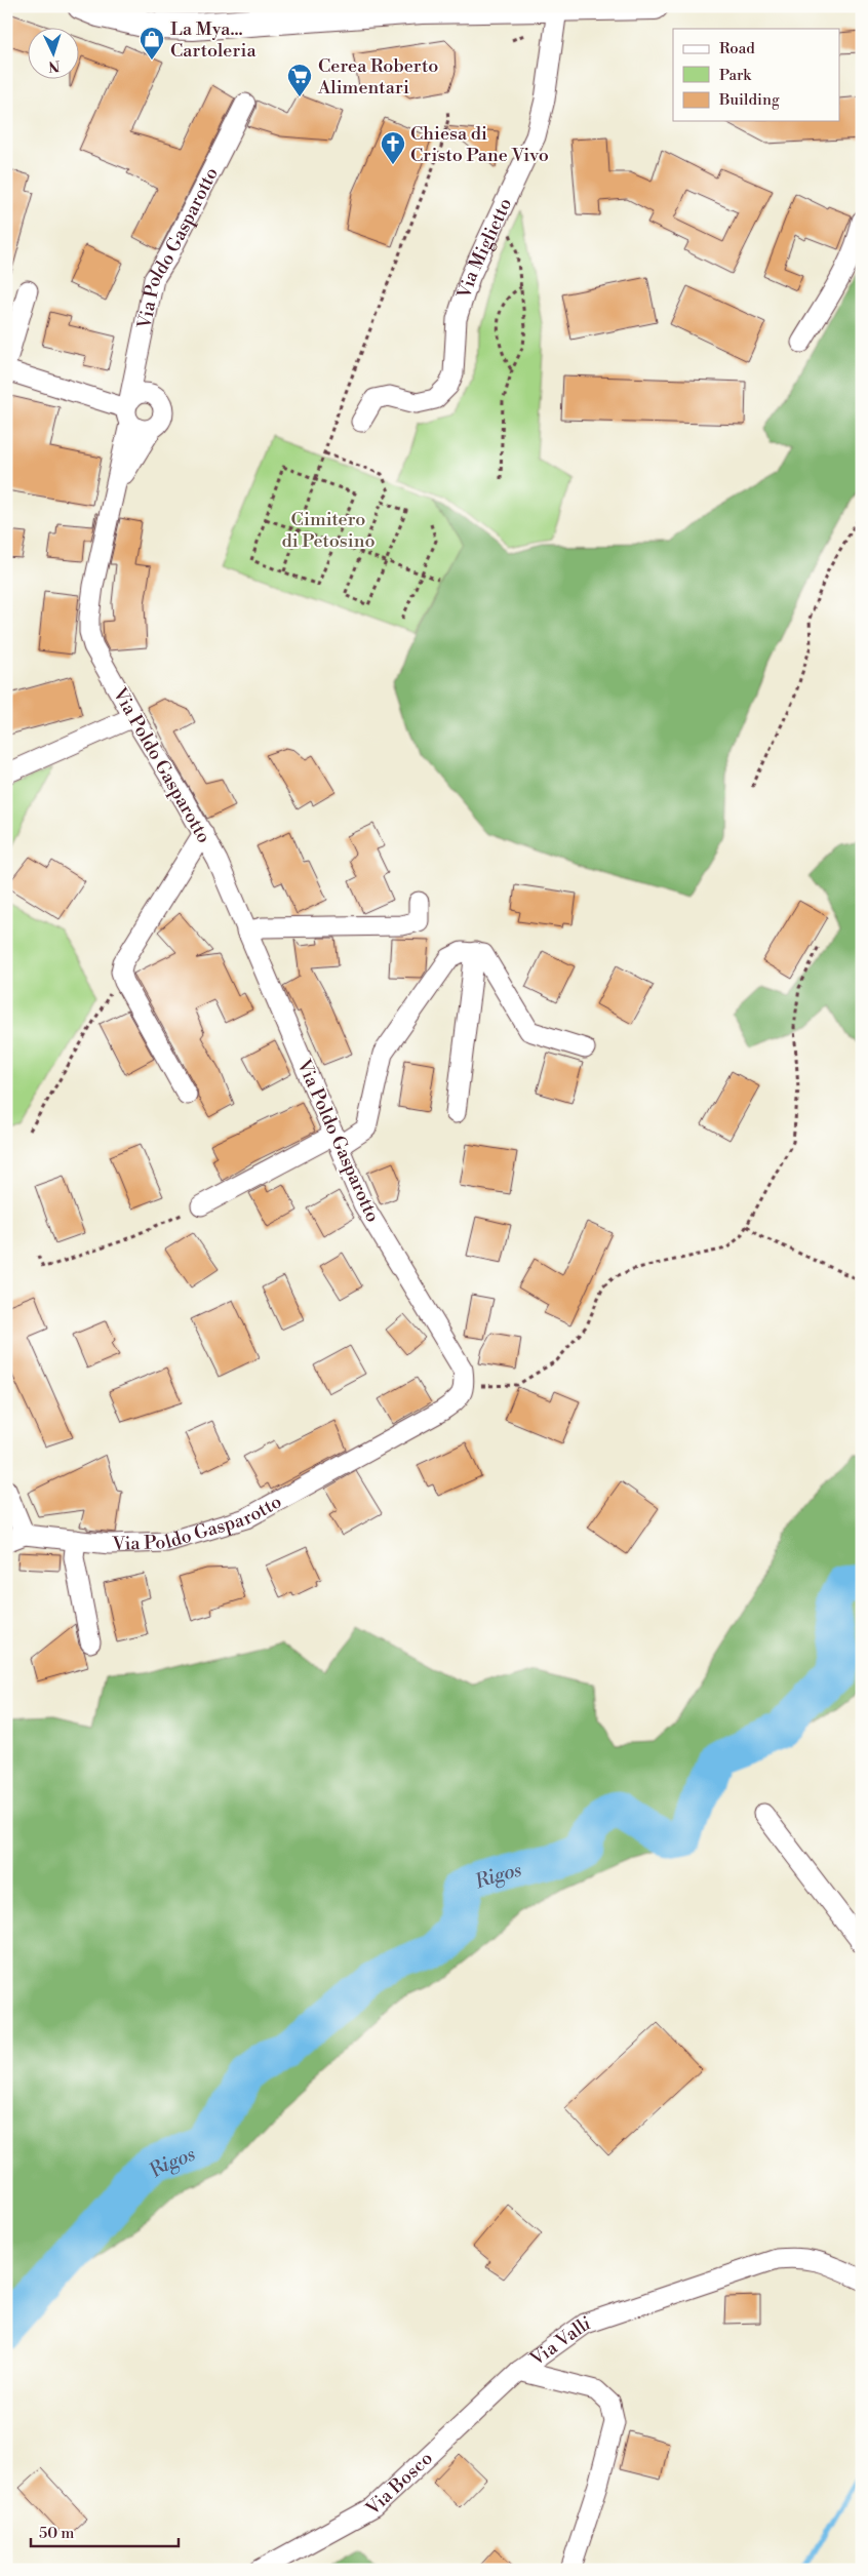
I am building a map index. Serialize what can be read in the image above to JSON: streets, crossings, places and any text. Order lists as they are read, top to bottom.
{
  "streets": {
    "street": [
      "Via Poldo Gasparotto",
      "Via Miglietto",
      "Via Valli",
      "Via Bosco"
    ]
  },
  "crossings": [
    ["Via Valli", "Via Bosco"]
  ],
  "water": ["Rigos"],
  "parks": ["Cimitero di Petosino"],
  "places": {
    "shop": ["La Mya... Cartoleria"],
    "supermarket": ["Cerea Roberto Alimentari"],
    "church": ["Chiesa di Cristo Pane Vivo"]
  },
  "legend": ["Road", "Park", "Building"],
  "scale_bar": "50 m",
  "north": "bottom"
}
